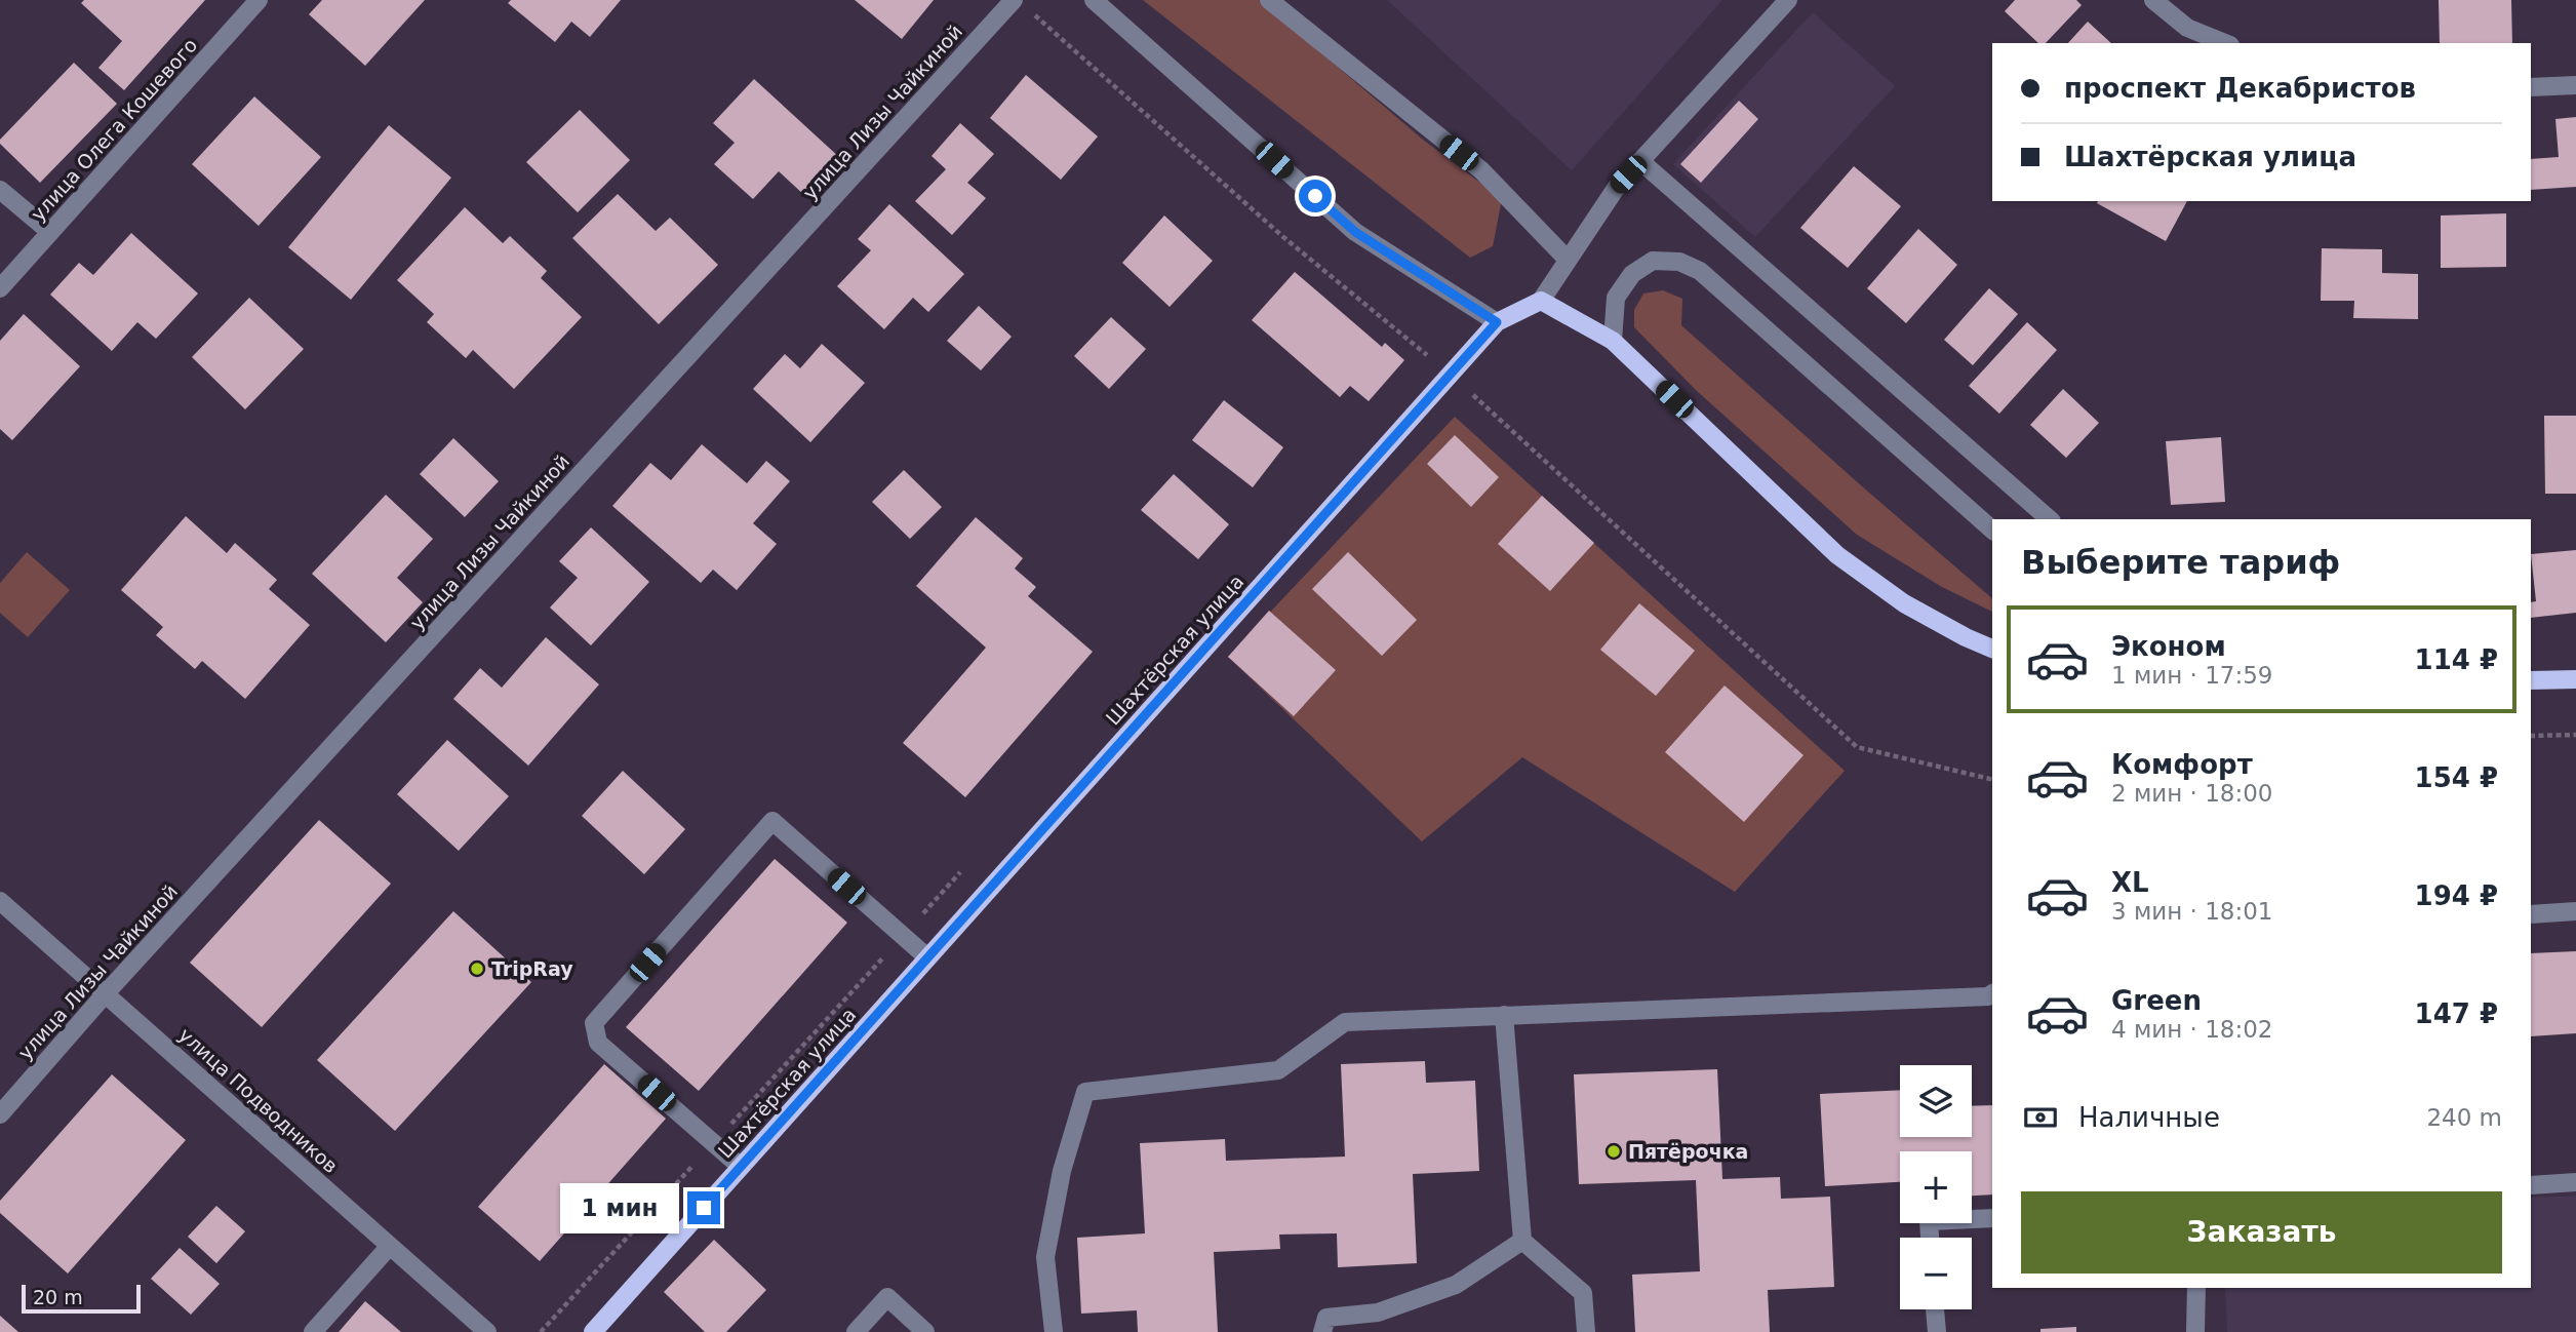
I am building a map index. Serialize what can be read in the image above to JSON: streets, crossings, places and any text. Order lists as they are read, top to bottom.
{
  "streets": {
    "main road": ["Шахтёрская улица"],
    "street": ["улица Лизы Чайкиной", "улица Олега Кошевого", "улица Подводников"]
  },
  "crossings": [
    ["улица Лизы Чайкиной", "улица Подводников"]
  ],
  "places": ["TripRay", "Пятёрочка"],
  "scale_bar": "20 m",
  "page": {
    "banner": ["проспект Декабристов", "Шахтёрская улица"],
    "heading": "Выберите тариф",
    "list": [
      {
        "name": "Эконом",
        "note": "1 мин · 17:59",
        "value": "114 ₽"
      },
      {
        "name": "Комфорт",
        "note": "2 мин · 18:00",
        "value": "154 ₽"
      },
      {
        "name": "XL",
        "note": "3 мин · 18:01",
        "value": "194 ₽"
      },
      {
        "name": "Green",
        "note": "4 мин · 18:02",
        "value": "147 ₽"
      }
    ],
    "map_buttons": ["+", "−"],
    "pay": ["Наличные", "240 m"],
    "buttons": "Заказать",
    "bubble": "1 мин",
    "scale": "20 m"
  }
}
